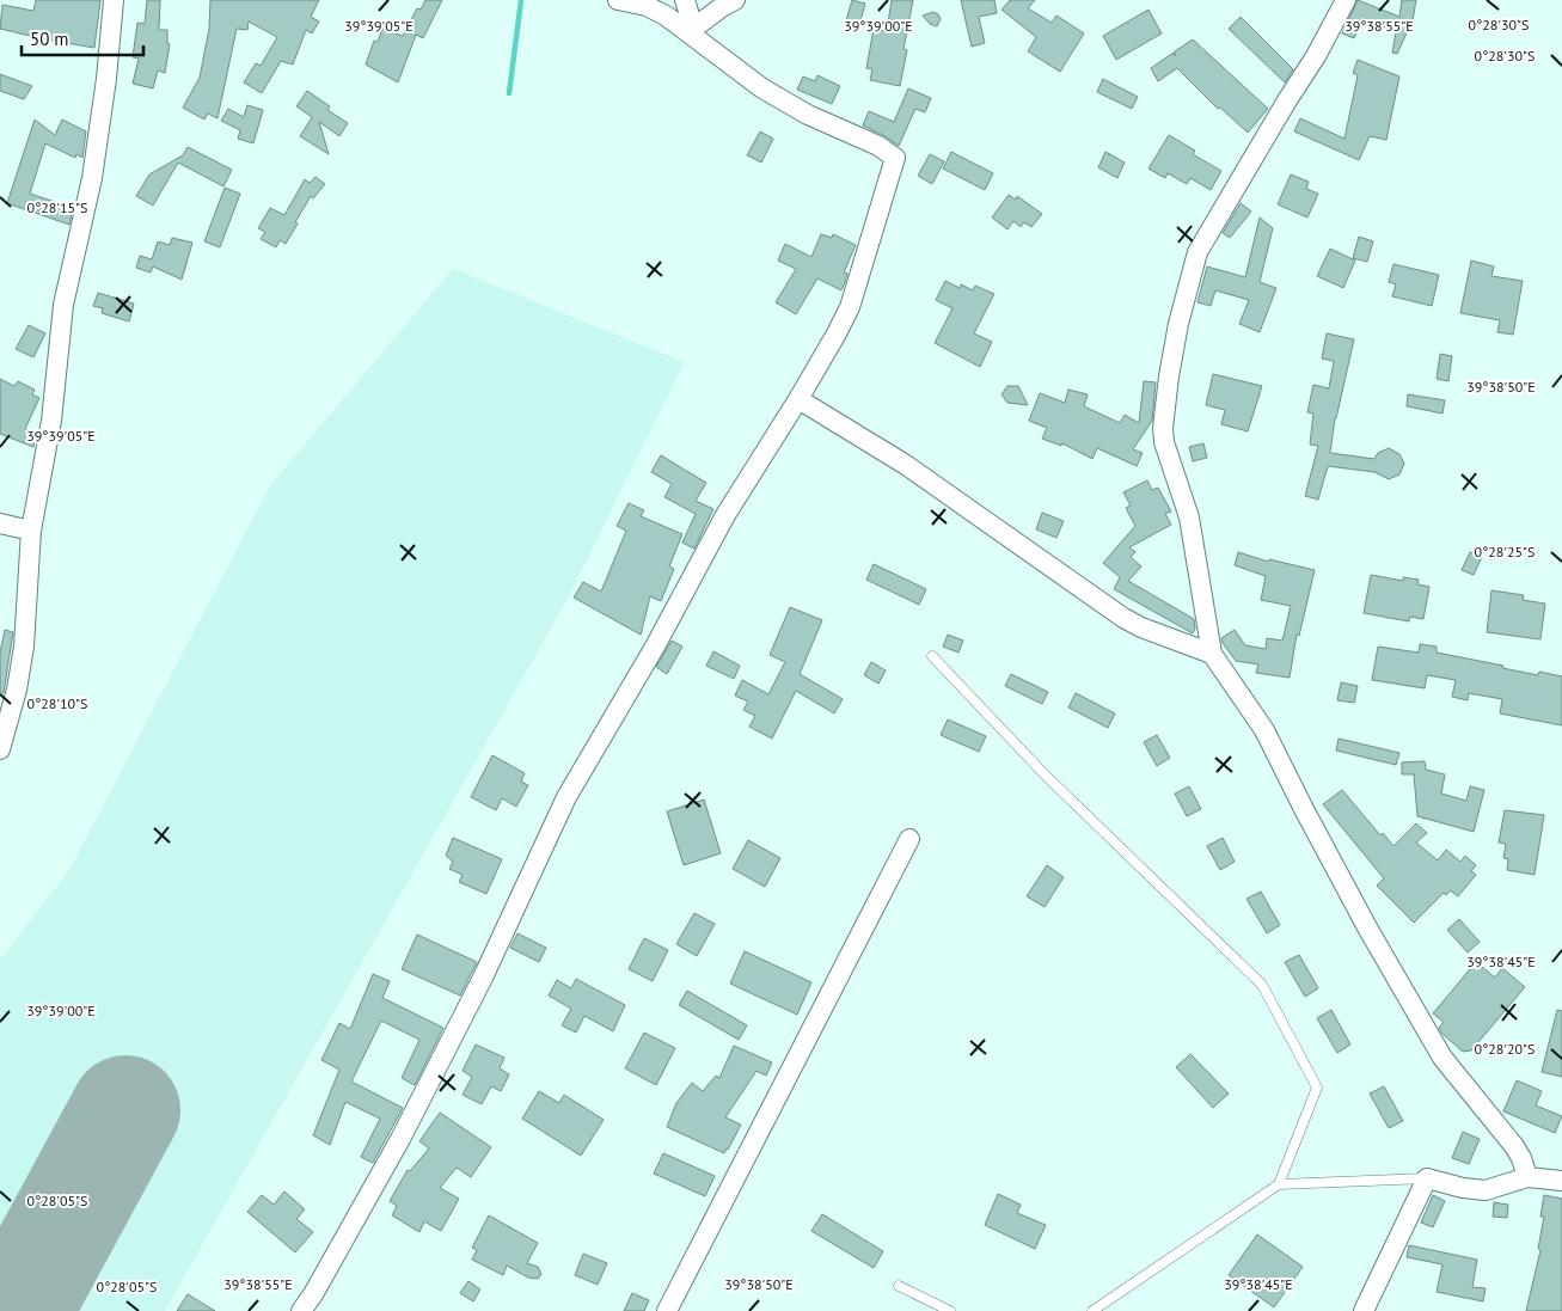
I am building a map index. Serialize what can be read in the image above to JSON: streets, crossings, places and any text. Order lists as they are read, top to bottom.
{
  "scale_bar": "50 m",
  "coordinates": [
    "0°28'30\"S",
    "39°39'05\"E",
    "39°39'00\"E",
    "39°38'55\"E",
    "0°28'15\"S",
    "39°38'50\"E",
    "0°28'25\"S",
    "0°28'10\"S",
    "39°38'45\"E",
    "0°28'20\"S",
    "0°28'05\"S"
  ]
}
